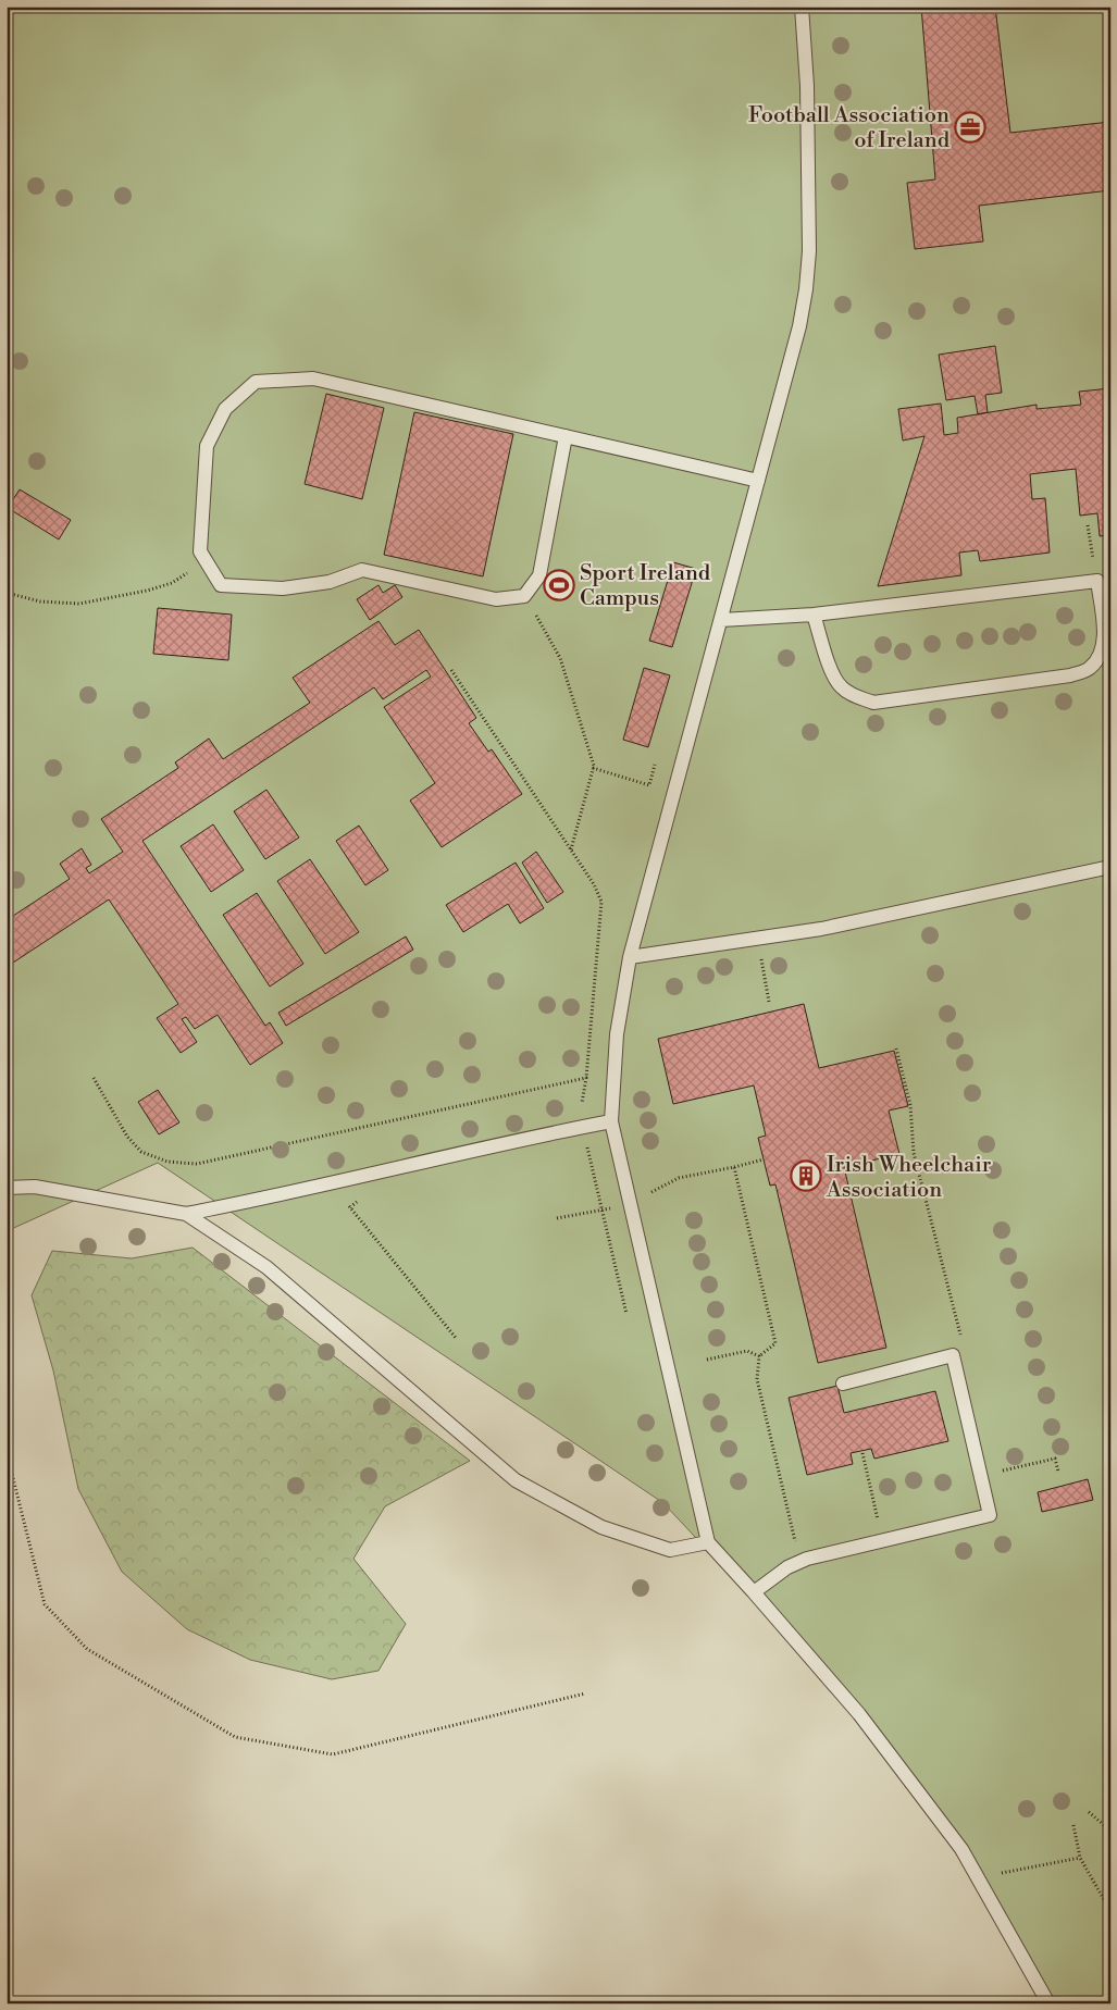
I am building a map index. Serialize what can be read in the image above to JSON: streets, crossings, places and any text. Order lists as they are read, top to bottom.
{
  "places": {
    "office": ["Football Association of Ireland"],
    "sports": ["Sport Ireland Campus"],
    "building": ["Irish Wheelchair Association"]
  }
}
